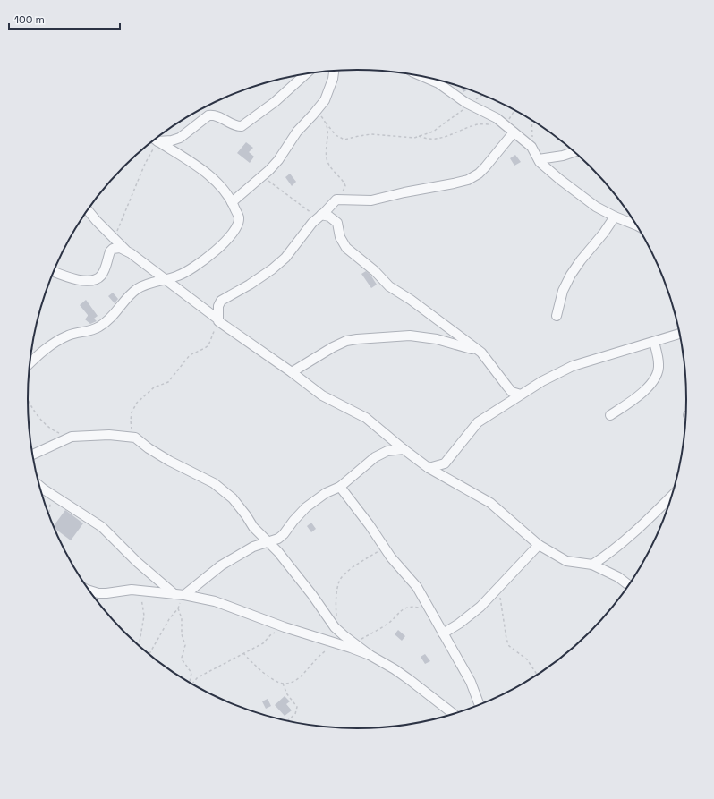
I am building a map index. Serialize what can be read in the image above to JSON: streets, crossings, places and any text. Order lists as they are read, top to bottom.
{
  "scale_bar": "100 m"
}
